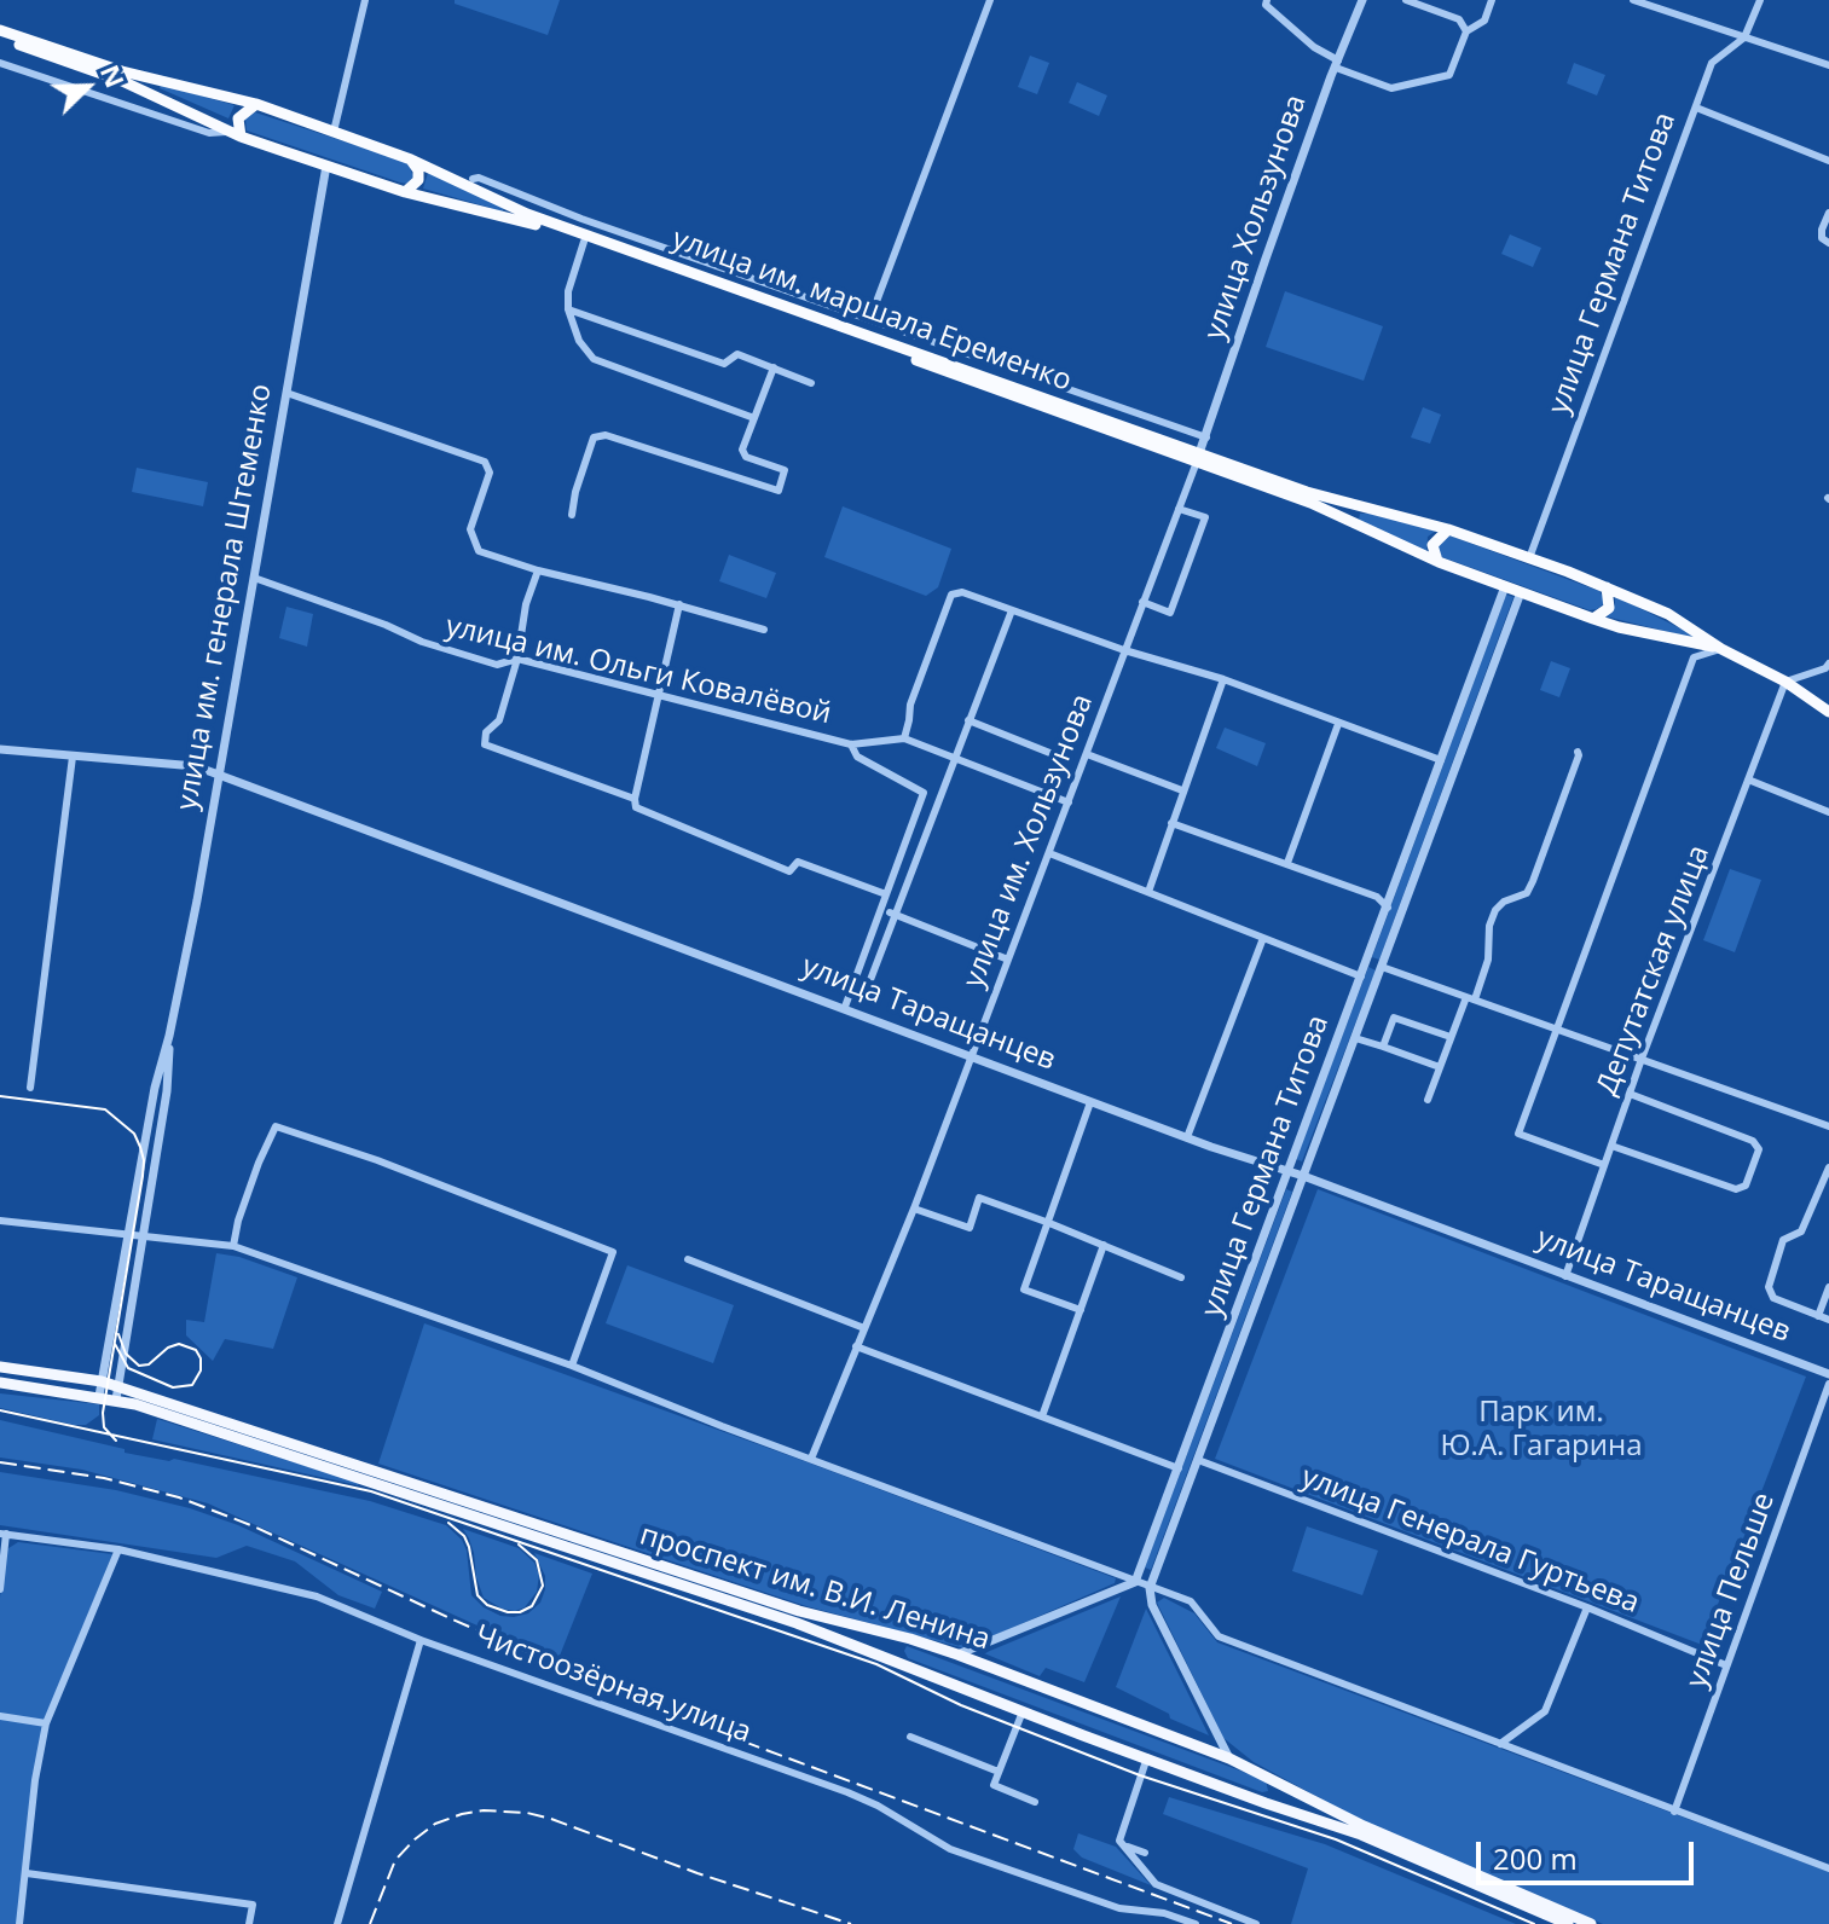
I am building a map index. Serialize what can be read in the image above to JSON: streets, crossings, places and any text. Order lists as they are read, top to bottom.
{
  "streets": {
    "highway": ["улица им. маршала Еременко"],
    "main road": ["проспект им. В.И. Ленина"],
    "street": [
      "улица Хользунова",
      "улица Германа Титова",
      "улица им. генерала Штеменко",
      "улица им. Ольги Ковалёвой",
      "улица им. Хользунова",
      "Депутатская улица",
      "улица Таращанцев",
      "улица Генерала Гуртьева",
      "улица Пельше",
      "Чистоозёрная улица"
    ]
  },
  "crossings": [
    ["улица Хользунова", "улица им. маршала Еременко"],
    ["улица Хользунова", "улица им. Хользунова"],
    ["улица Германа Титова", "улица им. маршала Еременко"],
    ["улица Германа Титова", "улица Таращанцев"],
    ["улица Германа Титова", "улица Генерала Гуртьева"],
    ["улица им. маршала Еременко", "улица им. генерала Штеменко"],
    ["улица им. маршала Еременко", "улица им. Хользунова"],
    ["улица им. маршала Еременко", "Депутатская улица"],
    ["улица им. генерала Штеменко", "улица им. Ольги Ковалёвой"],
    ["улица им. генерала Штеменко", "улица Таращанцев"],
    ["улица им. генерала Штеменко", "проспект им. В.И. Ленина"],
    ["улица им. Ольги Ковалёвой", "улица им. Хользунова"],
    ["улица им. Хользунова", "улица Таращанцев"],
    ["Депутатская улица", "улица Таращанцев"],
    ["улица Генерала Гуртьева", "улица Пельше"]
  ],
  "parks": ["Парк им. Ю.А. Гагарина"],
  "scale_bar": "200 m",
  "north": "top right"
}
